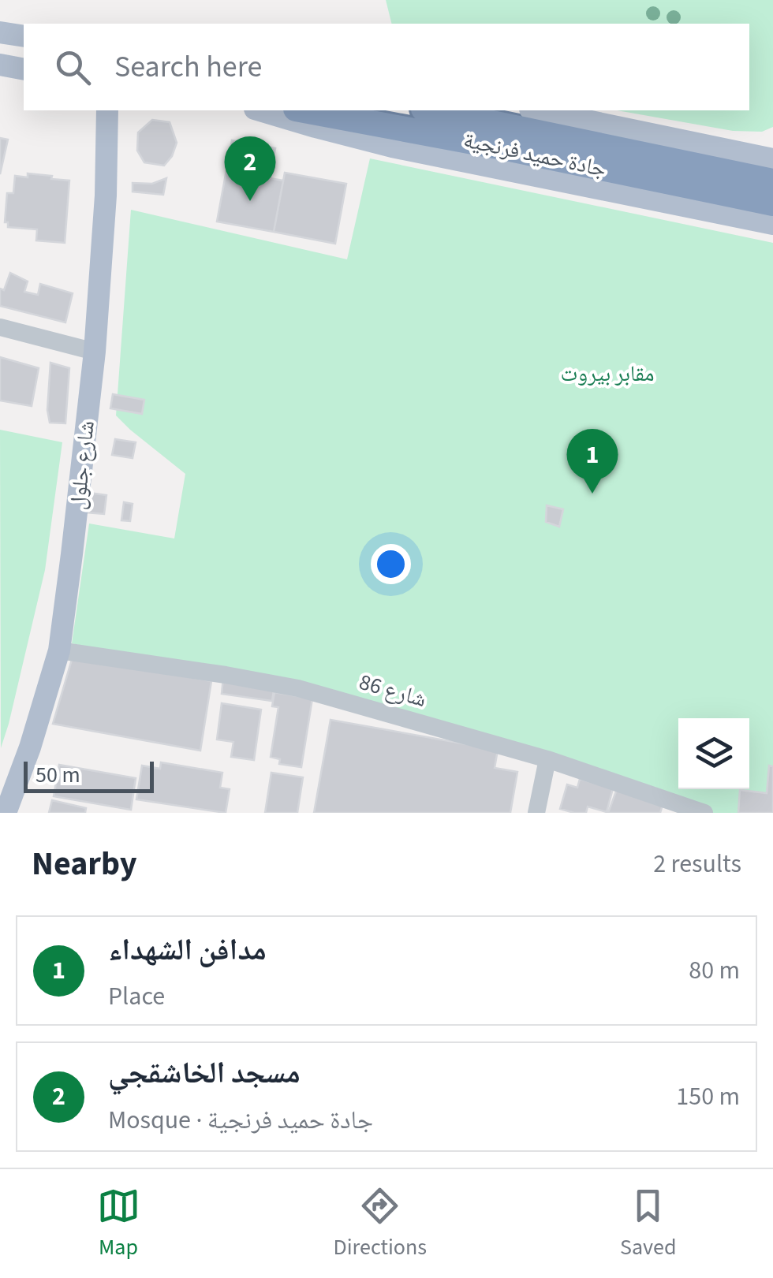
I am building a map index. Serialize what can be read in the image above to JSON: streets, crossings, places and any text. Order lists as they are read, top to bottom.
{
  "streets": {
    "highway": ["جادة حميد فرنجية"],
    "main road": ["شارع جلول"],
    "street": ["شارع 86"]
  },
  "crossings": [
    ["شارع جلول", "شارع 86"]
  ],
  "parks": ["مقابر بيروت"],
  "scale_bar": "50 m",
  "page": {
    "search": "Search here",
    "pins": ["2", "1"],
    "scale": "50 m",
    "heading": ["Nearby", "2 results"],
    "list": [
      {
        "mark": "1",
        "name": "مدافن الشهداء",
        "note": "Place",
        "value": "80 m"
      },
      {
        "mark": "2",
        "name": "مسجد الخاشقجي",
        "note": "Mosque · جادة حميد فرنجية",
        "value": "150 m"
      }
    ],
    "nav": ["Map", "Directions", "Saved"]
  }
}
